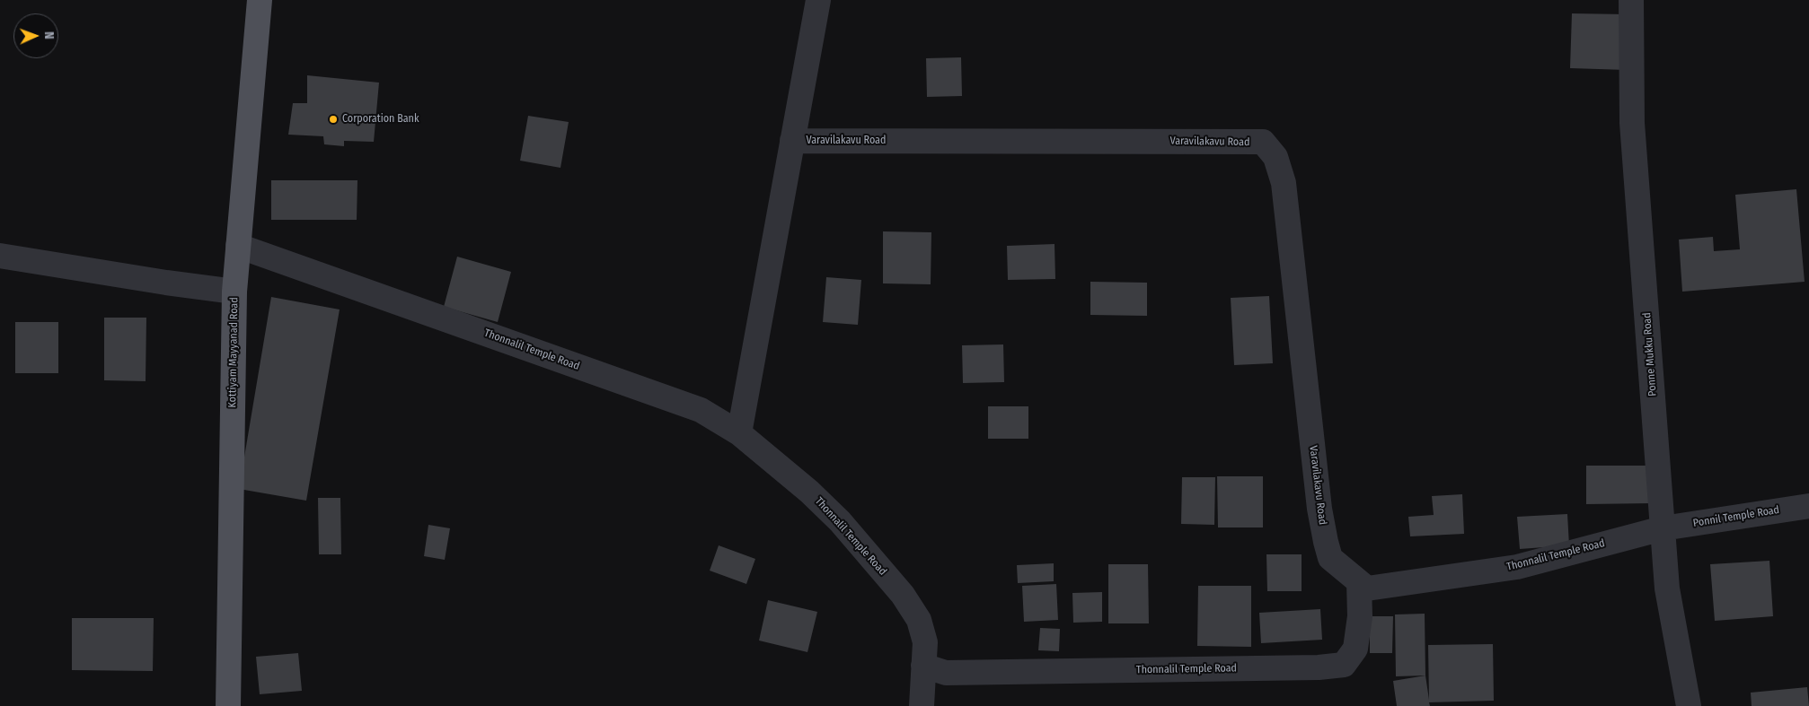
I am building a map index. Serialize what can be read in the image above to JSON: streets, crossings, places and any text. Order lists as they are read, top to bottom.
{
  "streets": {
    "main road": ["Kottiyam Mayyanad Road"],
    "street": [
      "Varavilakavu Road",
      "Thonnalil Temple Road",
      "Ponne Mukku Road",
      "Ponnil Temple Road"
    ]
  },
  "crossings": [
    ["Varavilakavu Road", "Thonnalil Temple Road"],
    ["Thonnalil Temple Road", "Kottiyam Mayyanad Road"],
    ["Thonnalil Temple Road", "Ponne Mukku Road"],
    ["Thonnalil Temple Road", "Ponnil Temple Road"],
    ["Ponne Mukku Road", "Ponnil Temple Road"]
  ],
  "places": ["Corporation Bank"],
  "north": "right"
}
